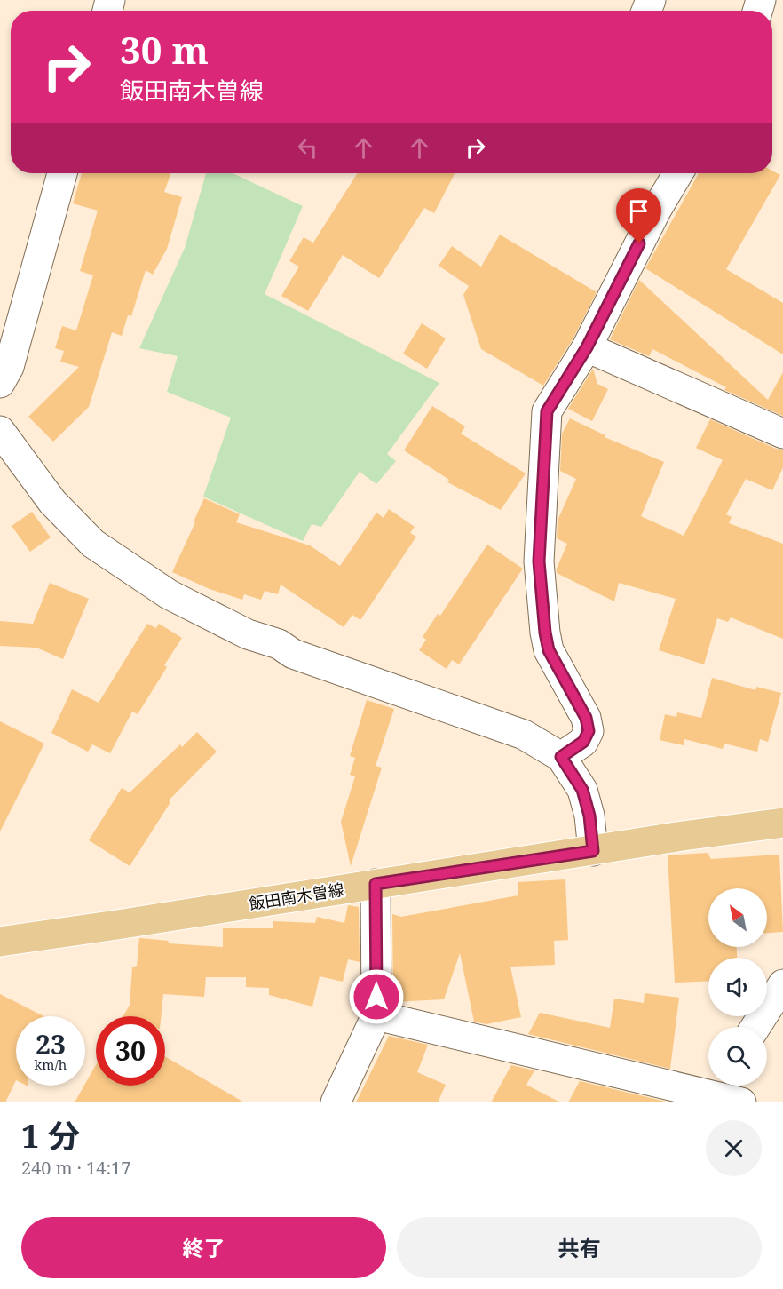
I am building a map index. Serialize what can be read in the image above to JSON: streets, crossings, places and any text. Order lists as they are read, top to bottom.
{
  "streets": {
    "main road": ["飯田南木曽線"]
  },
  "north": "top left",
  "page": {
    "turn": ["30 m", "飯田南木曽線"],
    "speed": "23 km/h",
    "limit": "30",
    "heading": ["1 分", "240 m · 14:17"],
    "buttons": ["終了", "共有"]
  }
}
